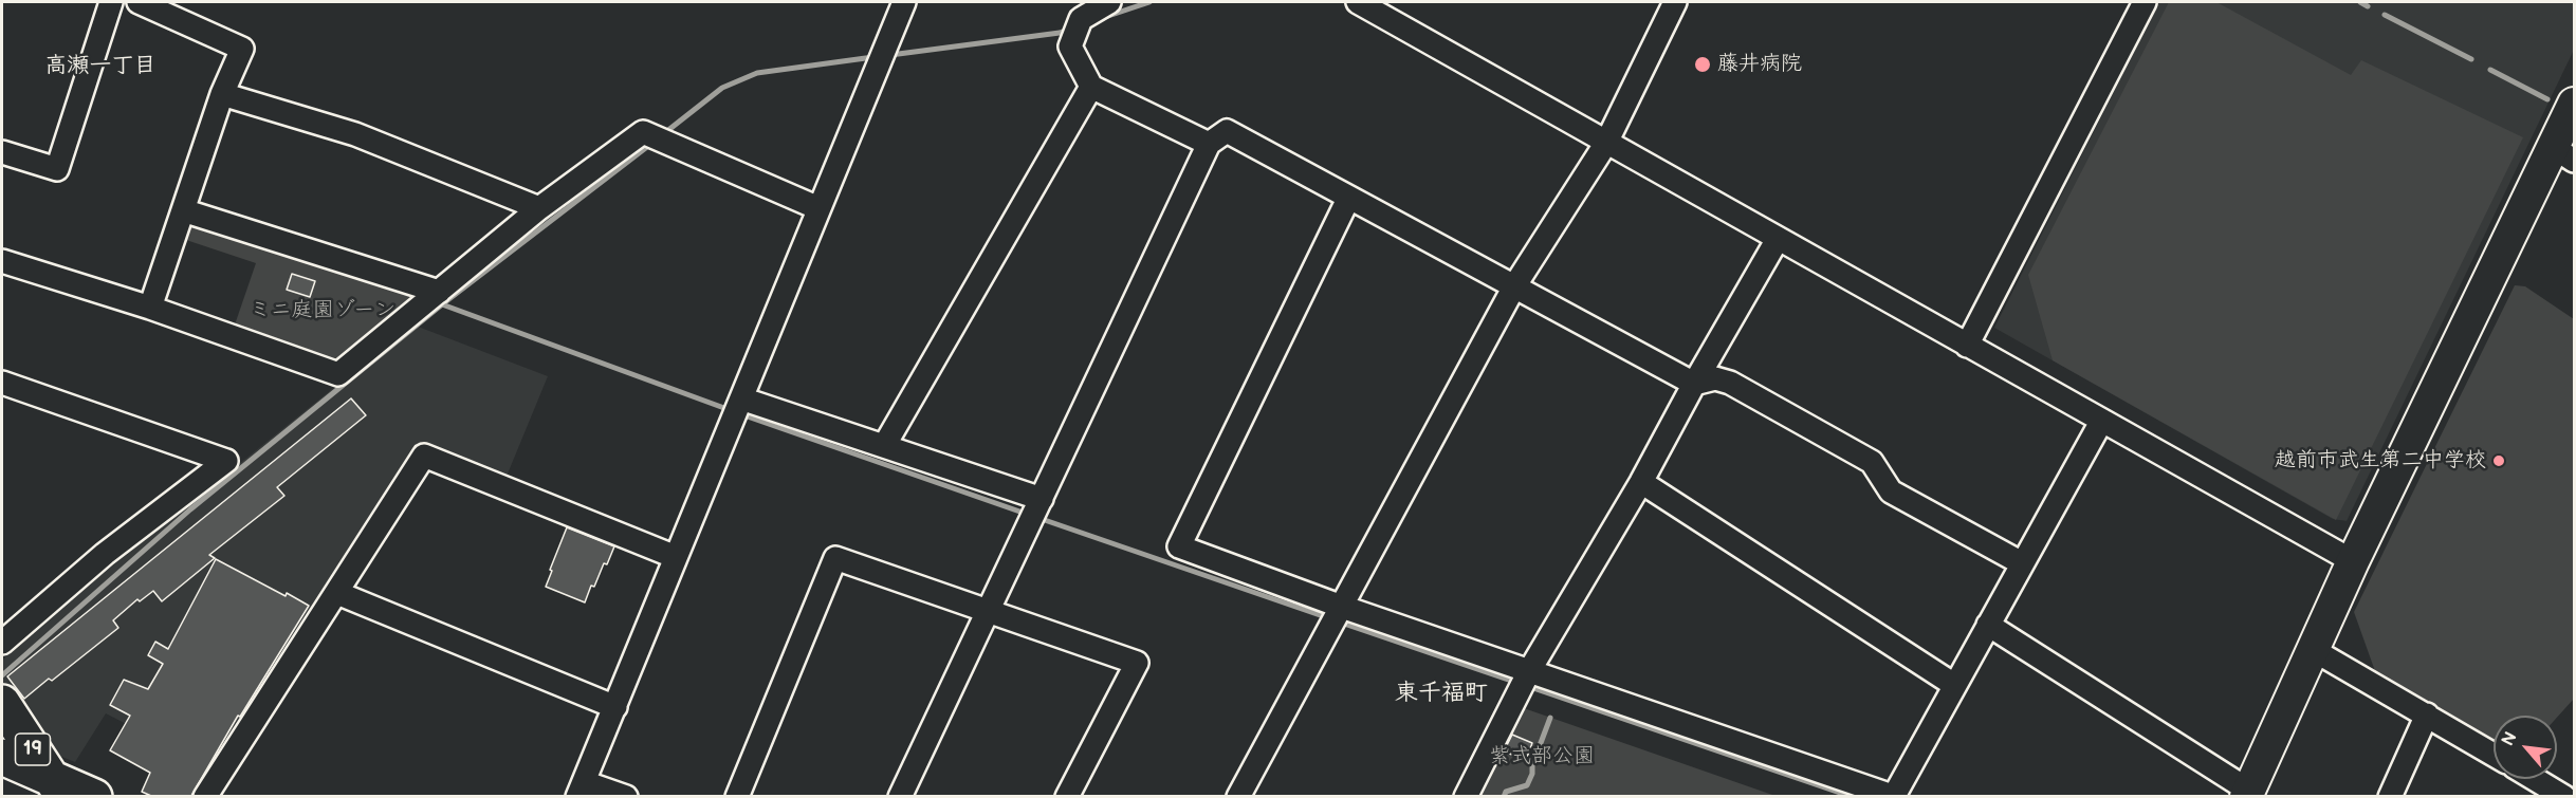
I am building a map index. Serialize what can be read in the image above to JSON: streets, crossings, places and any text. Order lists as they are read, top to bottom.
{
  "streets": {
    "main road": ["19"]
  },
  "districts": ["高瀬一丁目", "東千福町"],
  "parks": ["ミニ庭園ゾーン", "紫式部公園"],
  "places": ["藤井病院", "越前市武生第二中学校"],
  "north": "top left"
}
